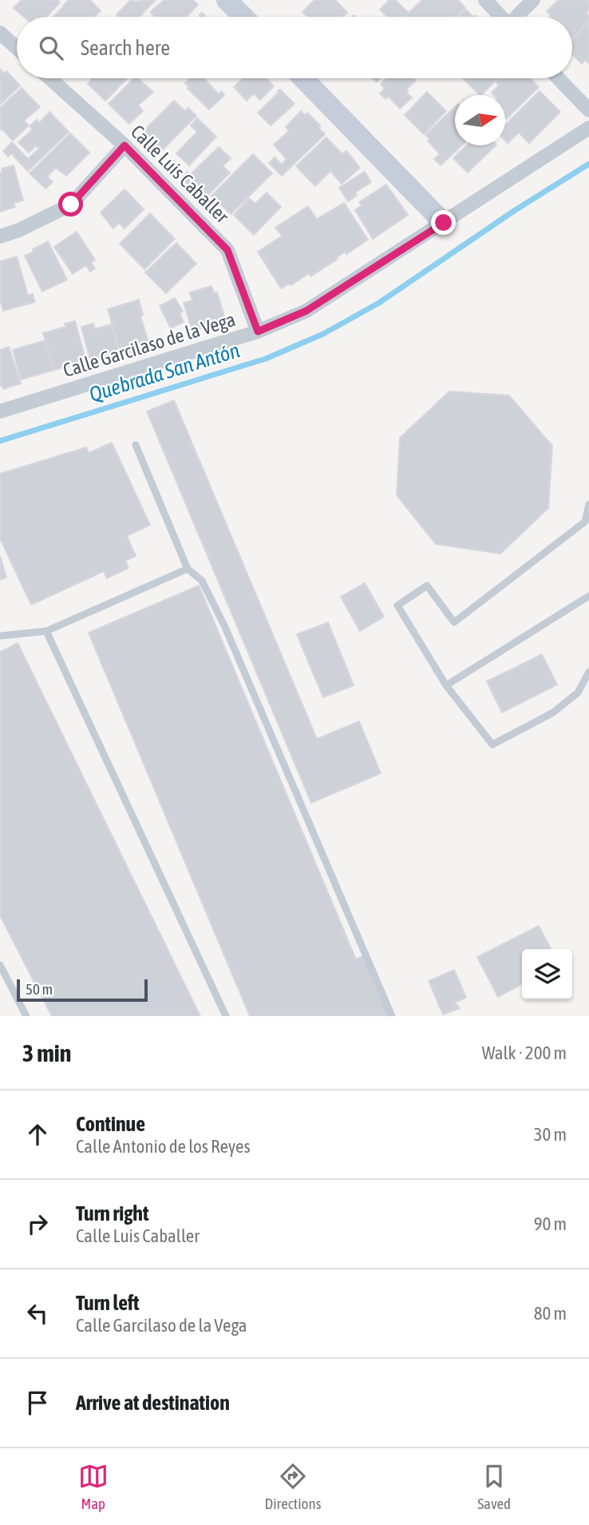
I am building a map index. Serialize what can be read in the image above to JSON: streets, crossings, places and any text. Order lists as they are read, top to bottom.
{
  "streets": {
    "street": ["Calle Luis Caballer", "Calle Garcilaso de la Vega"]
  },
  "crossings": [
    ["Calle Luis Caballer", "Calle Garcilaso de la Vega"]
  ],
  "water": ["Quebrada San Antón"],
  "scale_bar": "50 m",
  "north": "right",
  "page": {
    "search": "Search here",
    "scale": "50 m",
    "heading": ["3 min", "Walk · 200 m"],
    "list": [
      ["Continue", "Calle Antonio de los Reyes", "30 m"],
      ["Turn right", "Calle Luis Caballer", "90 m"],
      ["Turn left", "Calle Garcilaso de la Vega", "80 m"],
      "Arrive at destination"
    ],
    "nav": ["Map", "Directions", "Saved"]
  }
}
